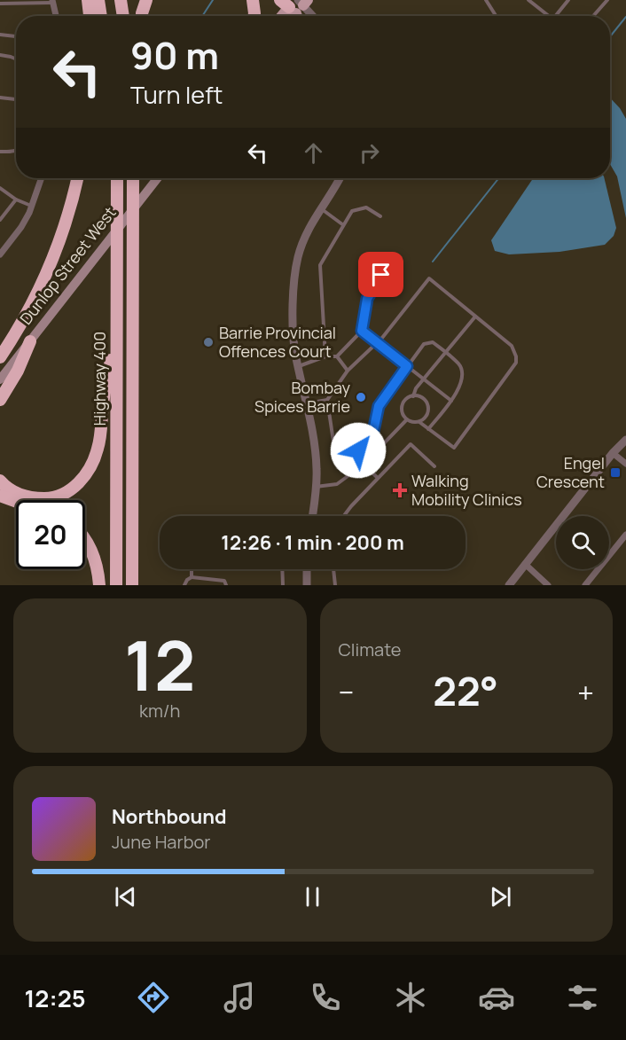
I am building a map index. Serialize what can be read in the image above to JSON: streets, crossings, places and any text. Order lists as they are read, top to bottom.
{
  "streets": {
    "highway": ["Highway 400"],
    "main road": ["Dunlop Street West"]
  },
  "places": {
    "other": ["Barrie Provincial Offences Court", "Bombay Spices Barrie"],
    "transit": ["Engel Crescent"],
    "health": ["Walking Mobility Clinics"]
  },
  "page": {
    "turn": ["90 m", "Turn left"],
    "limit": "20",
    "trip": "12:26 · 1 min · 200 m",
    "tile": [
      ["12", "km/h"],
      "Climate"
    ],
    "heat": ["−", "22°", "+"],
    "song": ["Northbound", "June Harbor"],
    "tabs": "12:25"
  }
}
